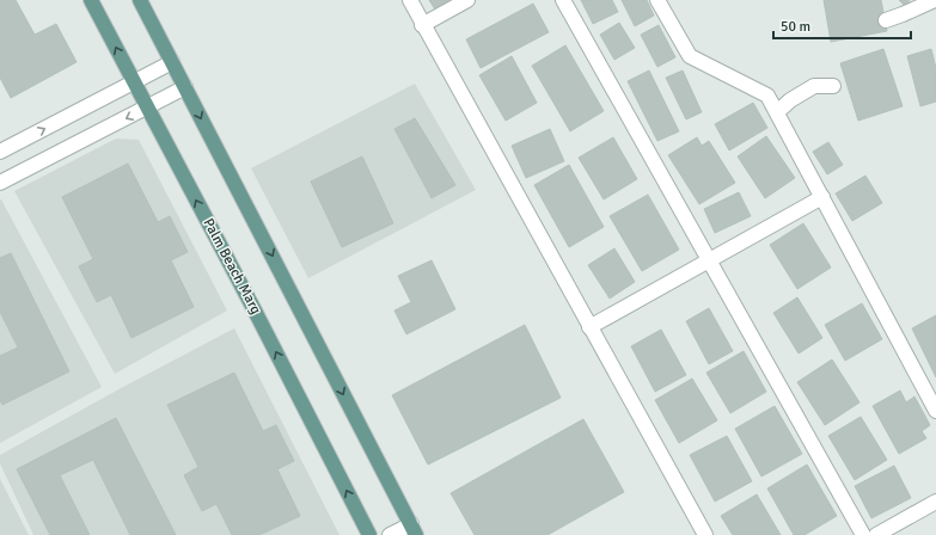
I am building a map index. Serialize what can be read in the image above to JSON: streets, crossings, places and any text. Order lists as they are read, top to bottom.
{
  "streets": {
    "main road": ["Palm Beach Marg"]
  },
  "scale_bar": "50 m"
}
